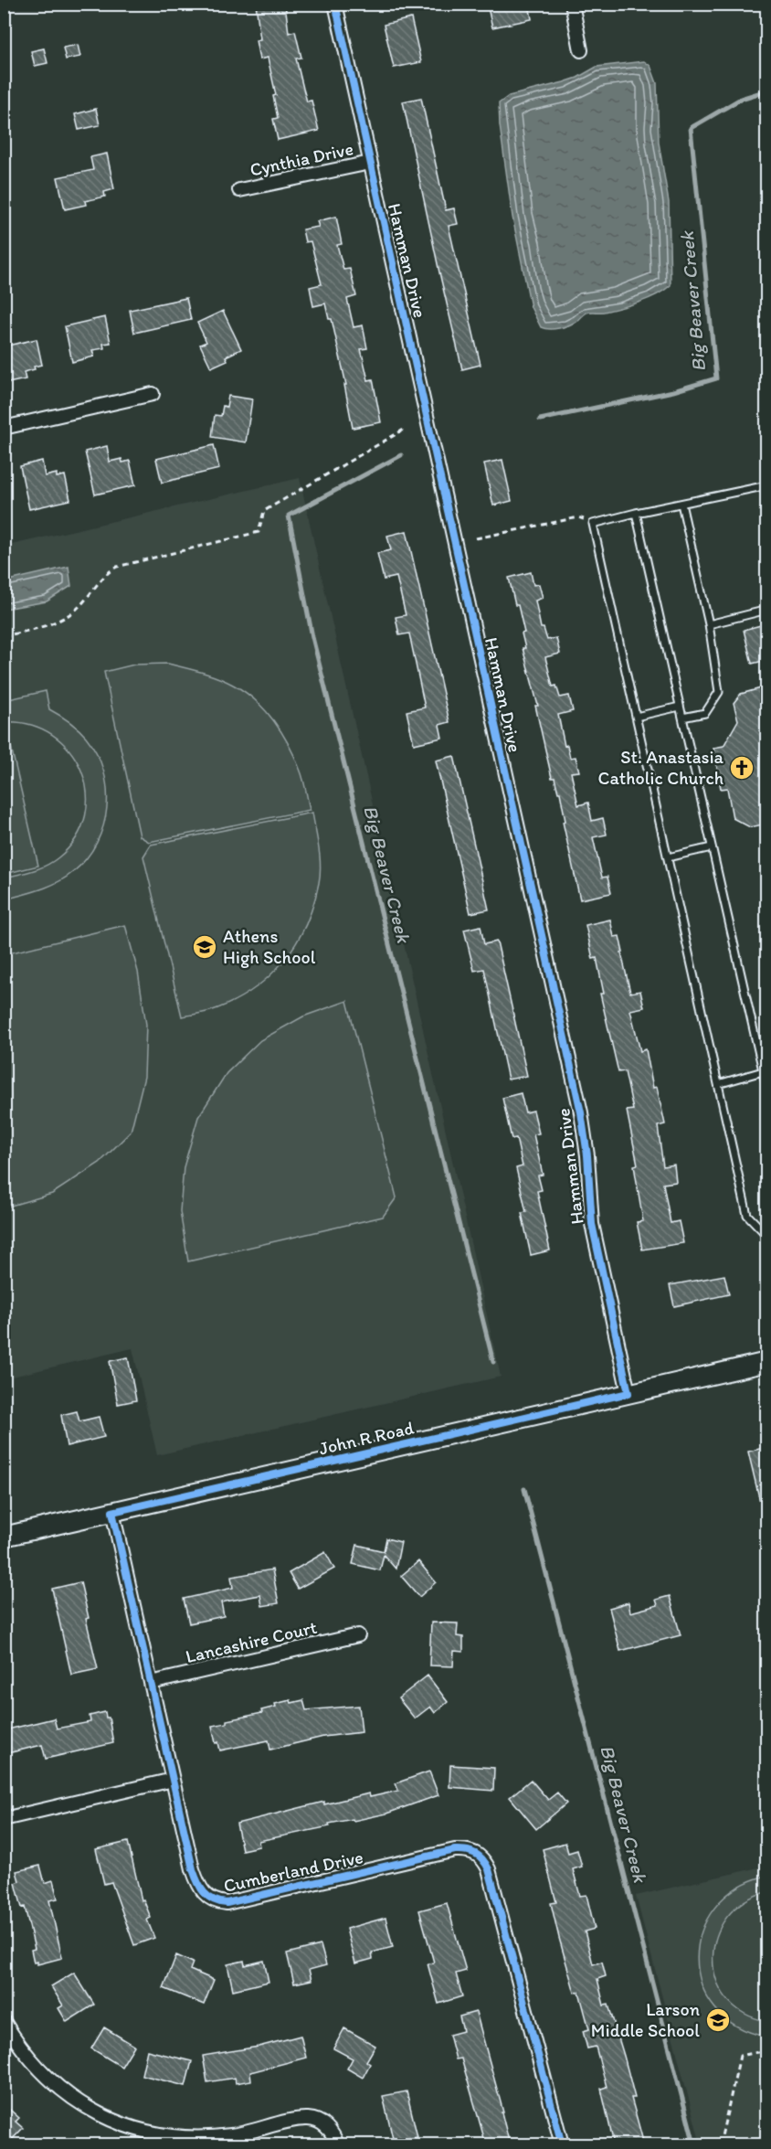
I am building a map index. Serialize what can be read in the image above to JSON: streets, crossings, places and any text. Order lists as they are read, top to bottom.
{
  "streets": {
    "main road": ["John R Road"],
    "street": [
      "Cynthia Drive",
      "Hamman Drive",
      "Lancashire Court",
      "Cumberland Drive"
    ]
  },
  "crossings": [
    ["Cynthia Drive", "Hamman Drive"],
    ["Hamman Drive", "John R Road"],
    ["John R Road", "Cumberland Drive"],
    ["Lancashire Court", "Cumberland Drive"]
  ],
  "water": ["Big Beaver Creek"],
  "places": {
    "church": ["St. Anastasia Catholic Church"],
    "school or university": ["Athens High School", "Larson Middle School"]
  }
}
